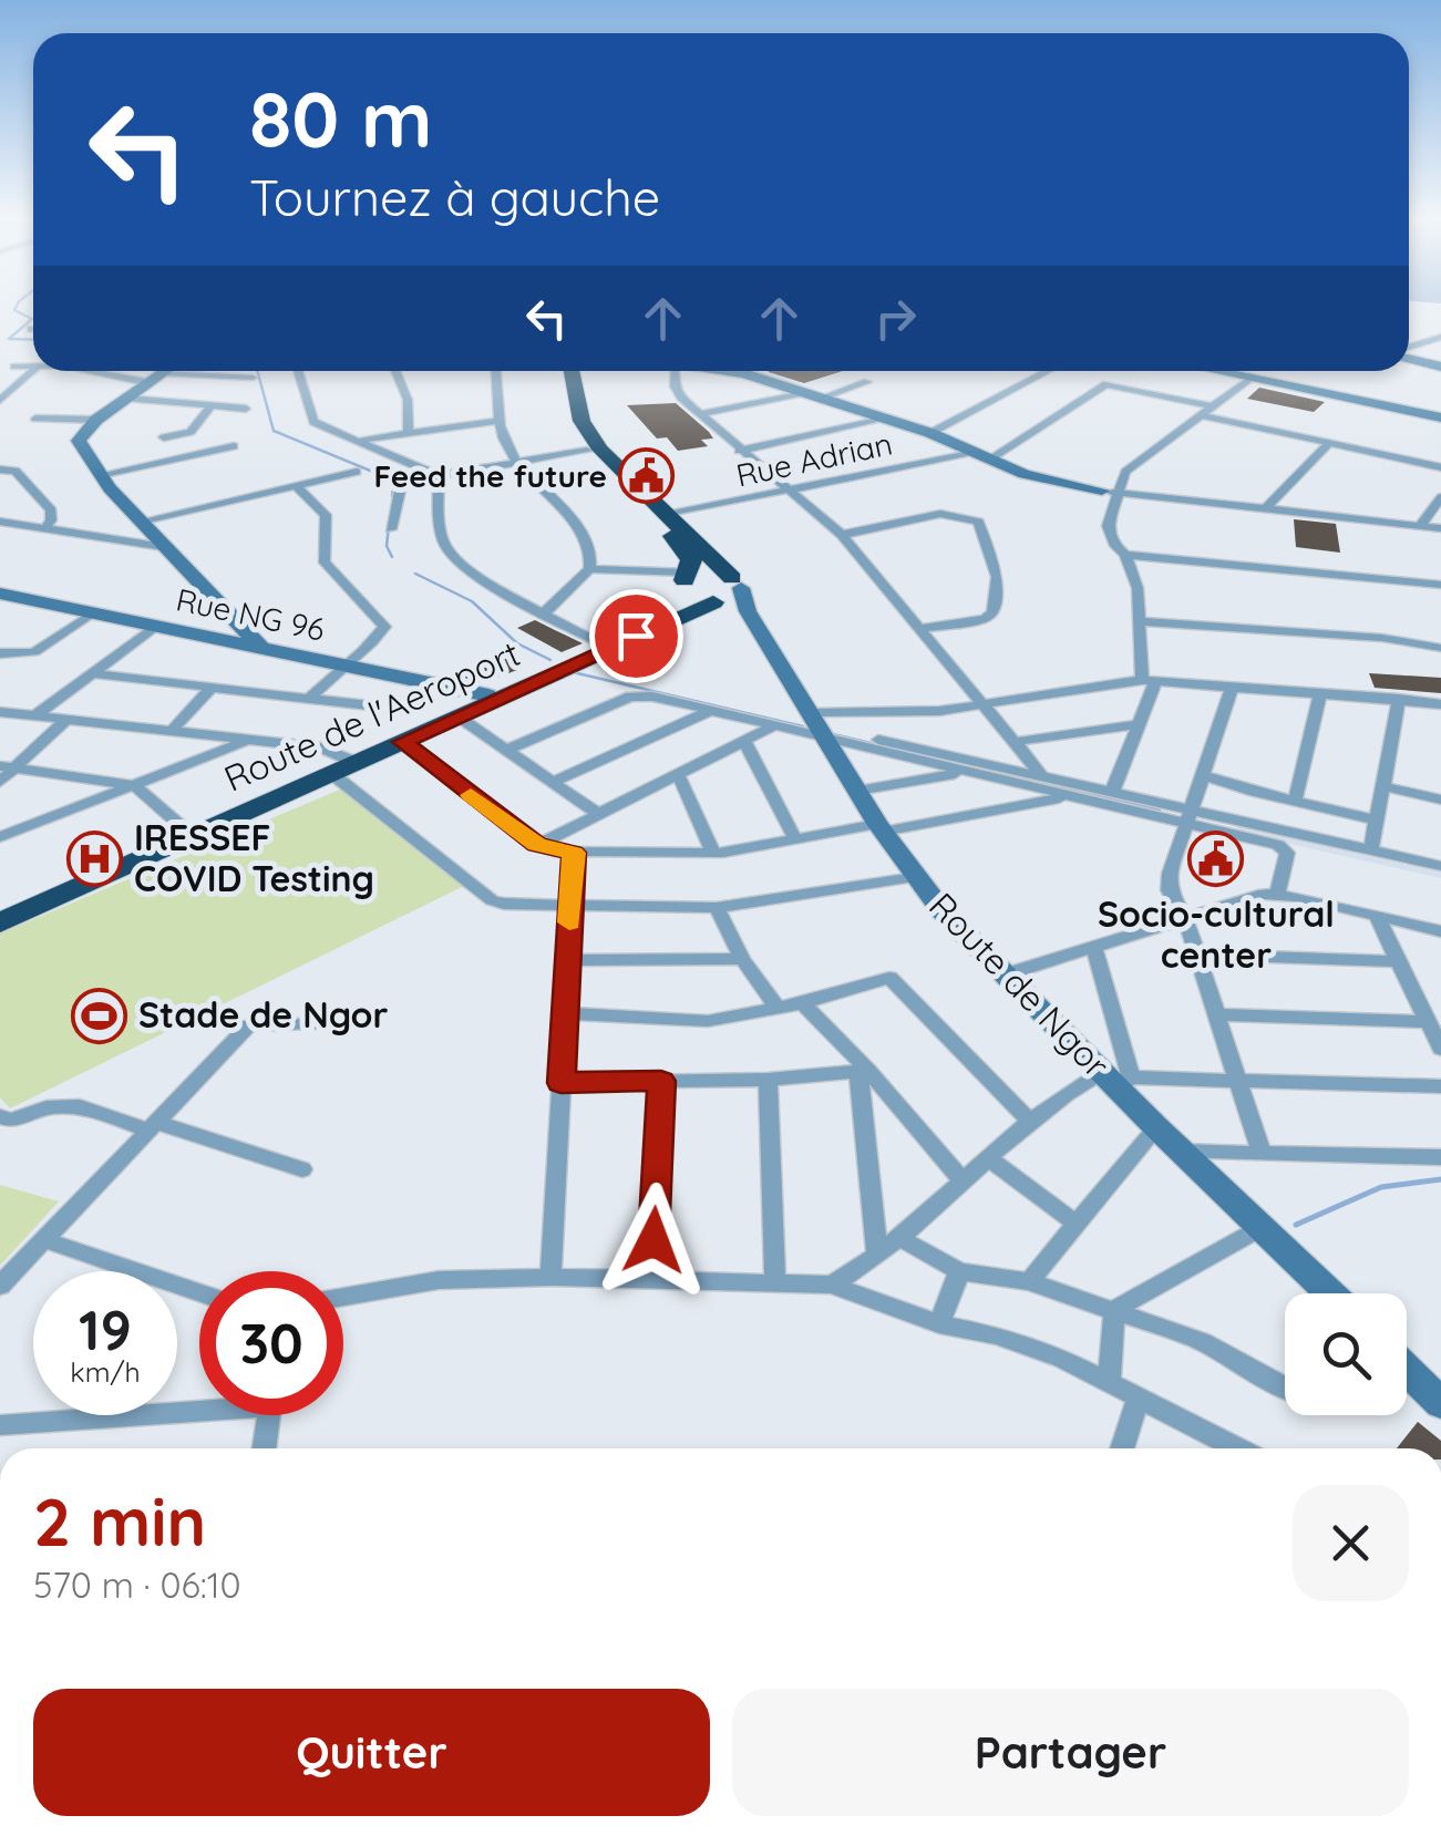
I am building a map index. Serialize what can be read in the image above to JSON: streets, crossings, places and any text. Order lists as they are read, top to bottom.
{
  "streets": {
    "highway": ["Route de l'Aeroport"],
    "street": ["Rue Adrian", "Rue NG 96", "Route de Ngor"]
  },
  "crossings": [
    ["Rue NG 96", "Route de l'Aeroport"],
    ["Route de l'Aeroport", "Route de Ngor"]
  ],
  "places": {
    "public building": ["Feed the future", "Socio-cultural center"],
    "hospital": ["IRESSEF COVID Testing"],
    "sports": ["Stade de Ngor"]
  },
  "page": {
    "turn": ["80 m", "Tournez à gauche"],
    "speed": "19 km/h",
    "limit": "30",
    "heading": ["2 min", "570 m · 06:10"],
    "buttons": ["Quitter", "Partager"]
  }
}
